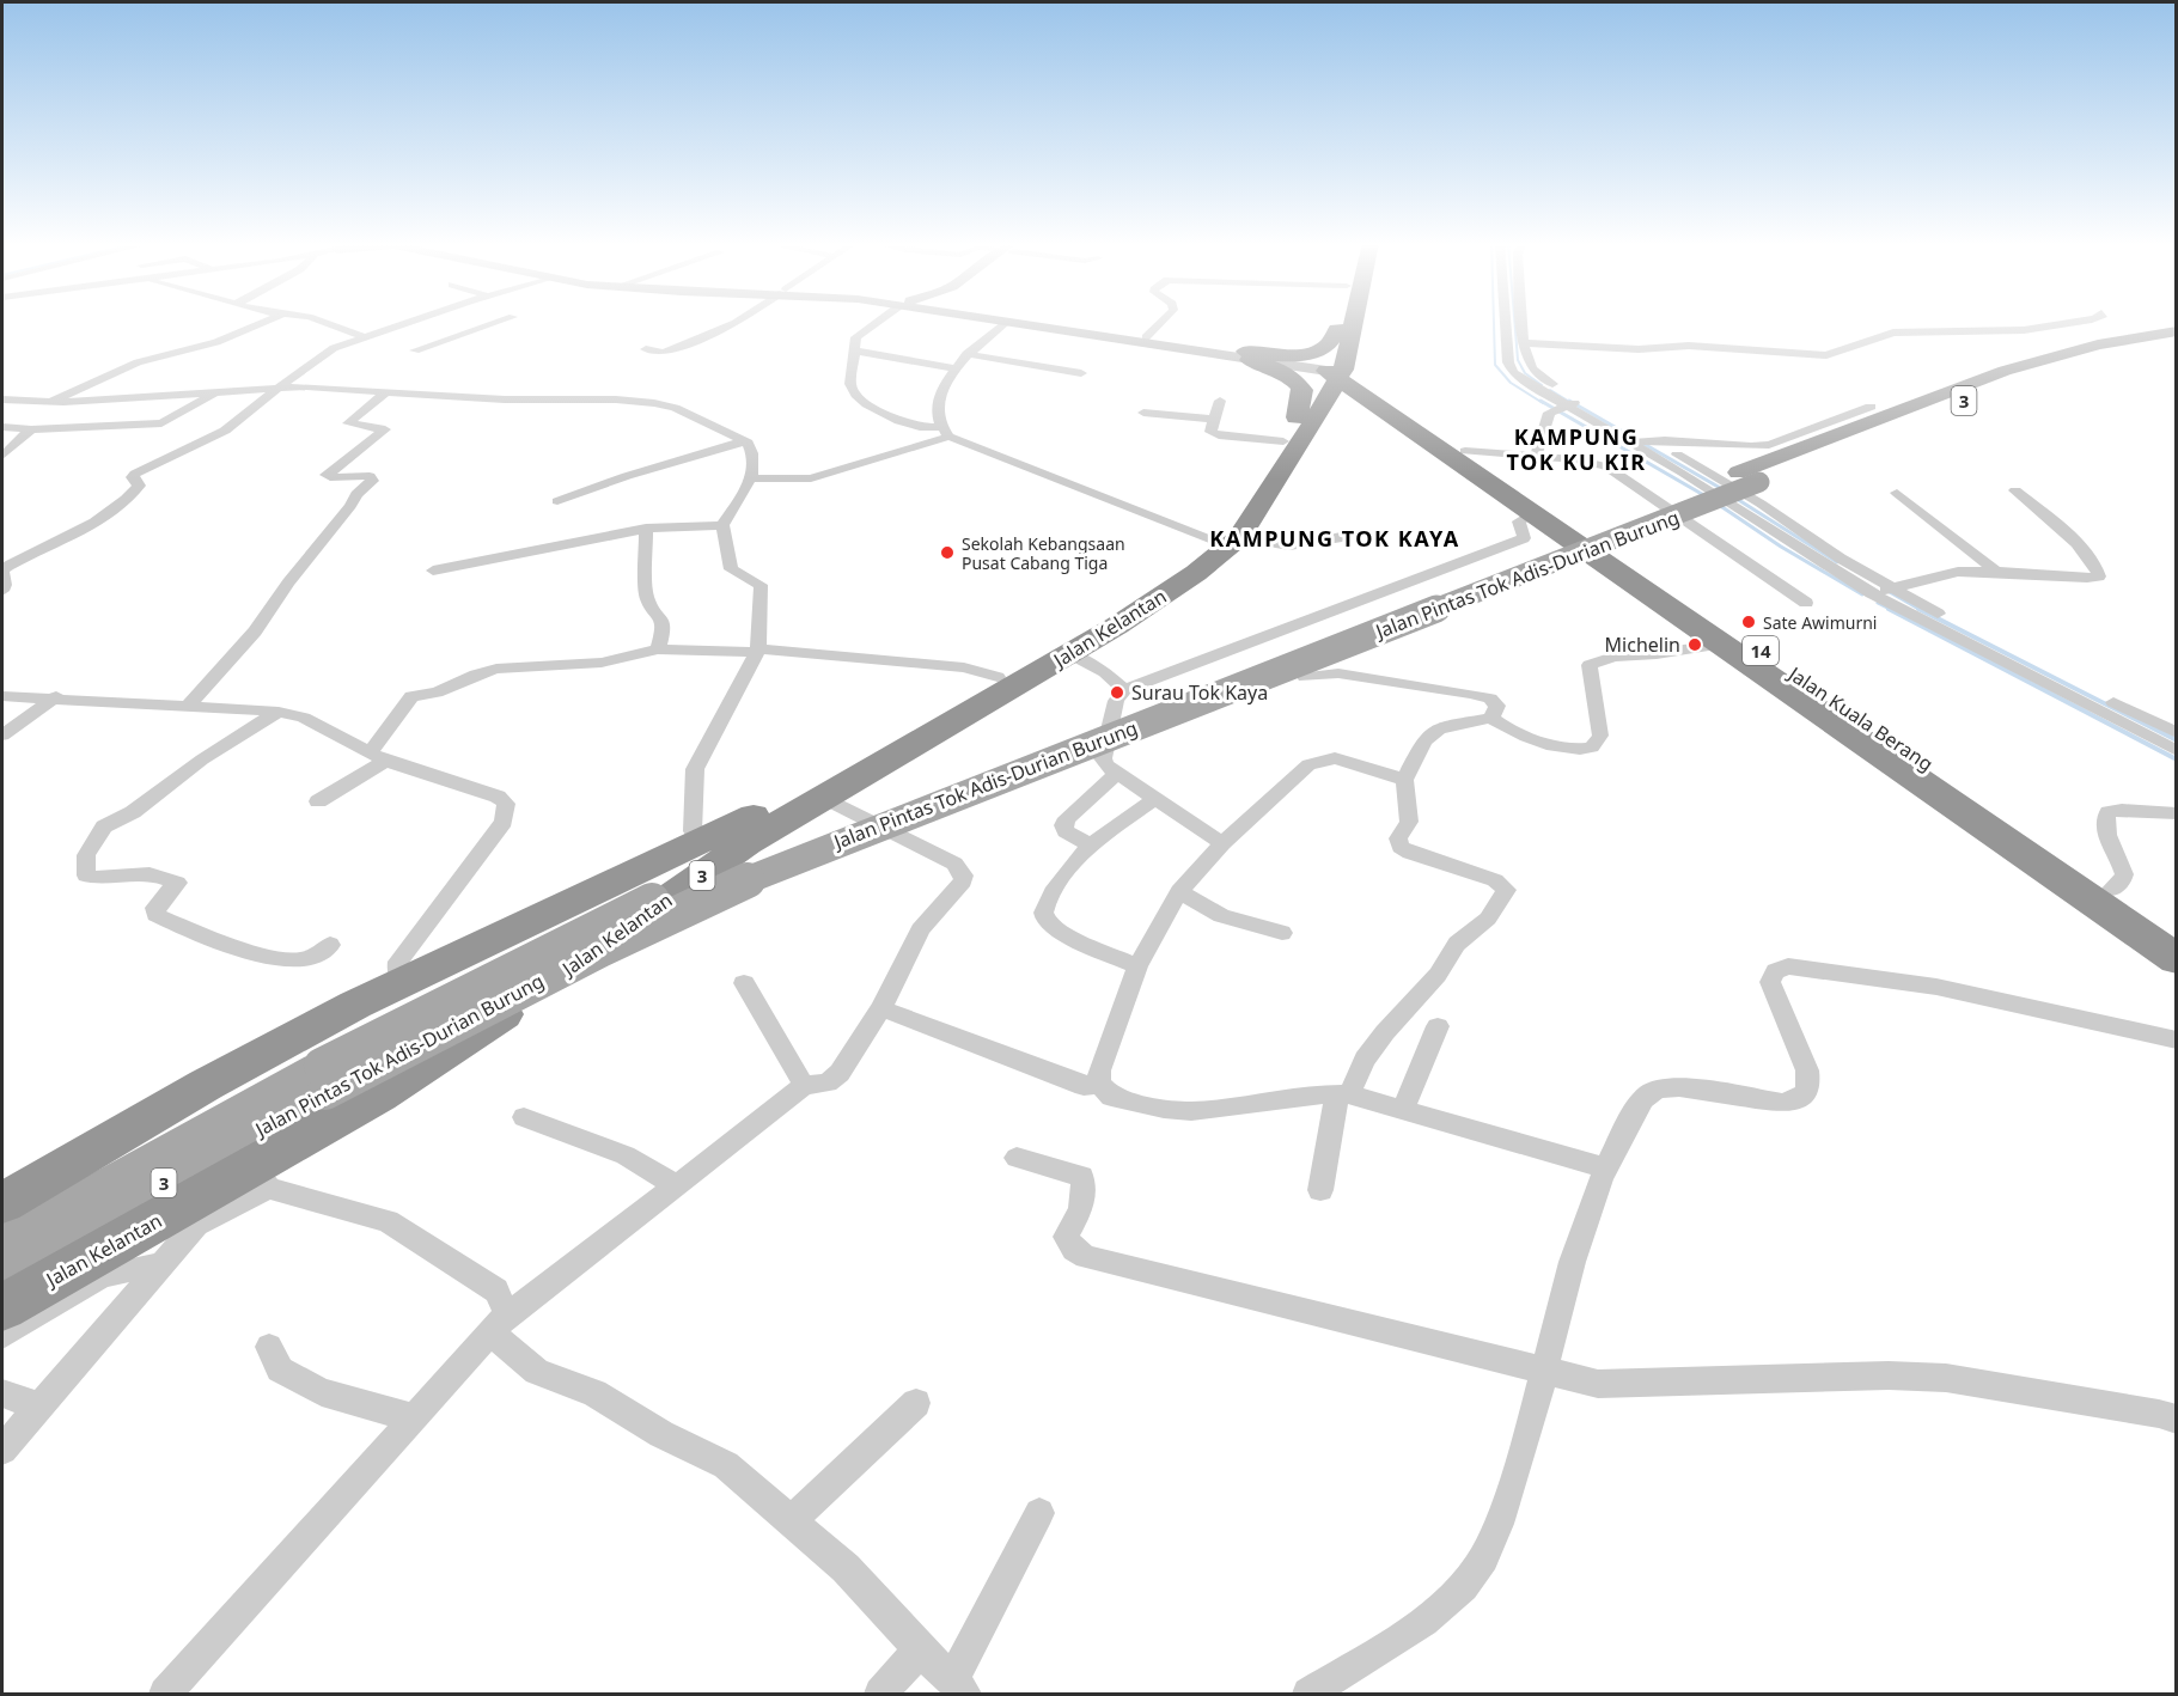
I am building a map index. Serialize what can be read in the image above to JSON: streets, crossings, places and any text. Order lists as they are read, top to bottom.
{
  "streets": {
    "highway": [
      "3",
      "Jalan Kelantan",
      "14",
      "Jalan Kuala Berang"
    ],
    "main road": ["Jalan Pintas Tok Adis-Durian Burung"]
  },
  "crossings": [
    ["3", "Jalan Kelantan"],
    ["3", "Jalan Kuala Berang"],
    ["Jalan Kelantan", "Jalan Kuala Berang"]
  ],
  "districts": ["KAMPUNG TOK KU KIR", "KAMPUNG TOK KAYA"],
  "places": [
    "Sekolah Kebangsaan Pusat Cabang Tiga",
    "Sate Awimurni",
    "Michelin",
    "Surau Tok Kaya"
  ]
}
